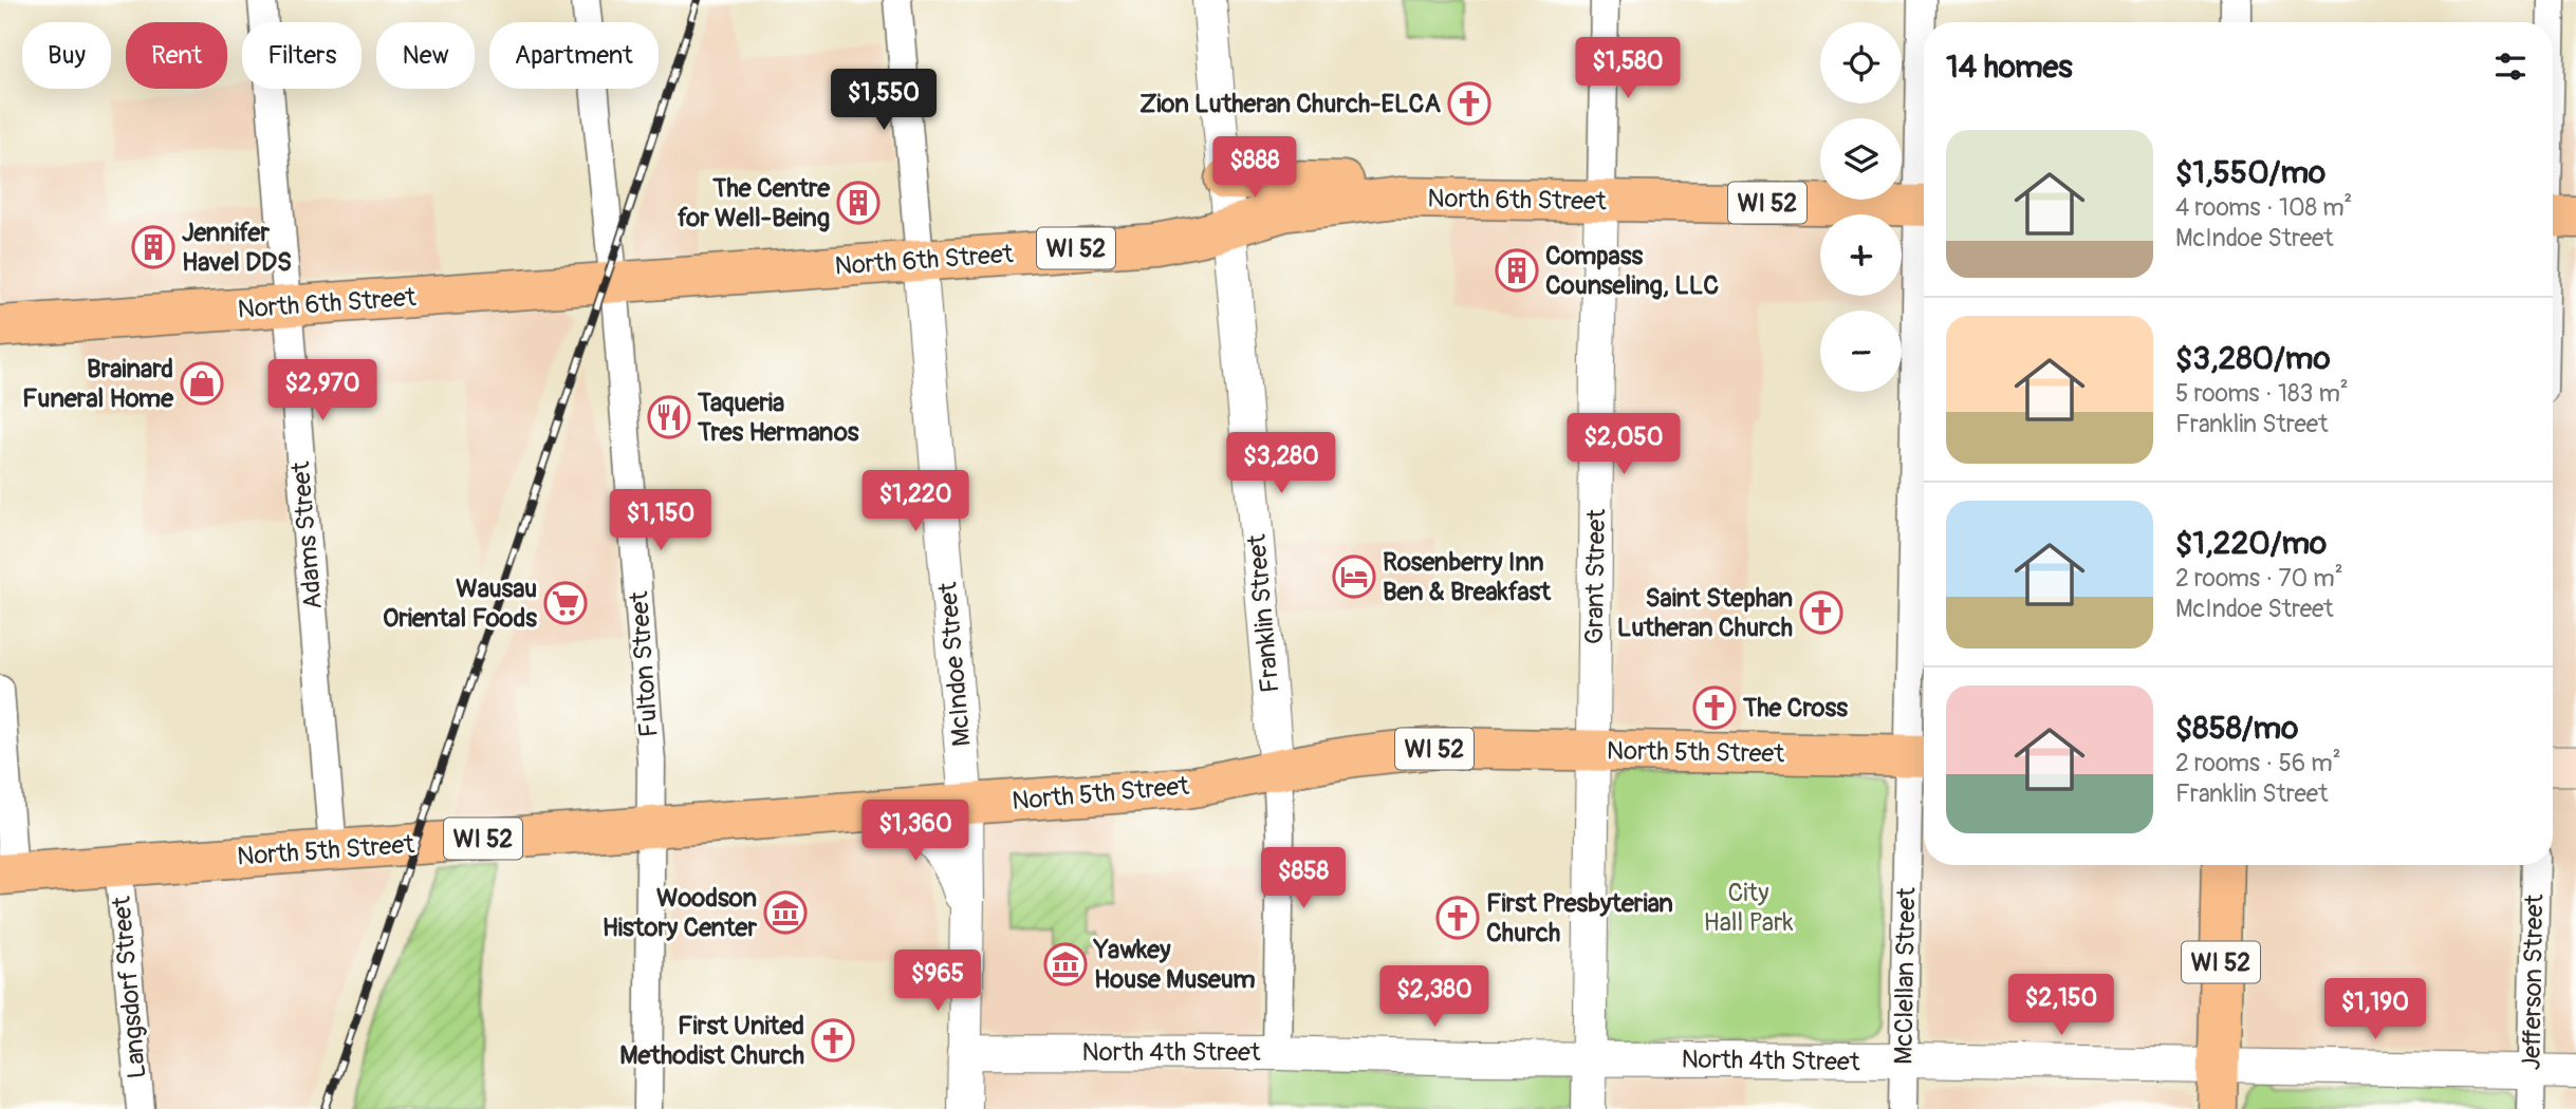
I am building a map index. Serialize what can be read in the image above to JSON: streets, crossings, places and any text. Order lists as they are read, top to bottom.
{
  "streets": {
    "main road": ["North 6th Street", "WI 52", "North 5th Street"],
    "street": [
      "Adams Street",
      "Grant Street",
      "Franklin Street",
      "Fulton Street",
      "McIndoe Street",
      "McClellan Street",
      "Jefferson Street",
      "Langsdorf Street",
      "North 4th Street"
    ]
  },
  "crossings": [
    ["North 6th Street", "Adams Street"],
    ["North 6th Street", "Grant Street"],
    ["North 6th Street", "Franklin Street"],
    ["North 6th Street", "Fulton Street"],
    ["North 6th Street", "McIndoe Street"],
    ["WI 52", "North 4th Street"],
    ["Adams Street", "North 5th Street"],
    ["Grant Street", "North 5th Street"],
    ["Grant Street", "North 4th Street"],
    ["Franklin Street", "North 5th Street"],
    ["Franklin Street", "North 4th Street"],
    ["Fulton Street", "North 5th Street"],
    ["McIndoe Street", "North 5th Street"],
    ["McIndoe Street", "North 4th Street"],
    ["North 5th Street", "McClellan Street"],
    ["North 5th Street", "Langsdorf Street"],
    ["McClellan Street", "North 4th Street"],
    ["Jefferson Street", "North 4th Street"]
  ],
  "parks": ["City Hall Park"],
  "places": {
    "church": [
      "Zion Lutheran Church-ELCA",
      "Saint Stephan Lutheran Church",
      "The Cross",
      "First Presbyterian Church",
      "First United Methodist Church"
    ],
    "building": ["The Centre for Well-Being", "Jennifer Havel DDS", "Compass Counseling, LLC"],
    "shop": ["Brainard Funeral Home"],
    "restaurant": ["Taqueria Tres Hermanos"],
    "hotel": ["Rosenberry Inn Ben & Breakfast"],
    "supermarket": ["Wausau Oriental Foods"],
    "museum": ["Woodson History Center", "Yawkey House Museum"]
  },
  "page": {
    "map_buttons": ["+", "−"],
    "chip": [
      "Buy",
      "Rent",
      "Filters",
      "New",
      "Apartment"
    ],
    "heading": "14 homes",
    "price": [
      "$1,580",
      "$1,550",
      "$888",
      "$2,970",
      "$2,050",
      "$3,280",
      "$1,220",
      "$1,150",
      "$1,360",
      "$858",
      "$965",
      "$2,380",
      "$2,150",
      "$1,190"
    ],
    "list": [
      {
        "name": "$1,550/mo",
        "note": "4 rooms · 108 m² · McIndoe Street"
      },
      {
        "name": "$3,280/mo",
        "note": "5 rooms · 183 m² · Franklin Street"
      },
      {
        "name": "$1,220/mo",
        "note": "2 rooms · 70 m² · McIndoe Street"
      },
      {
        "name": "$858/mo",
        "note": "2 rooms · 56 m² · Franklin Street"
      }
    ]
  }
}
